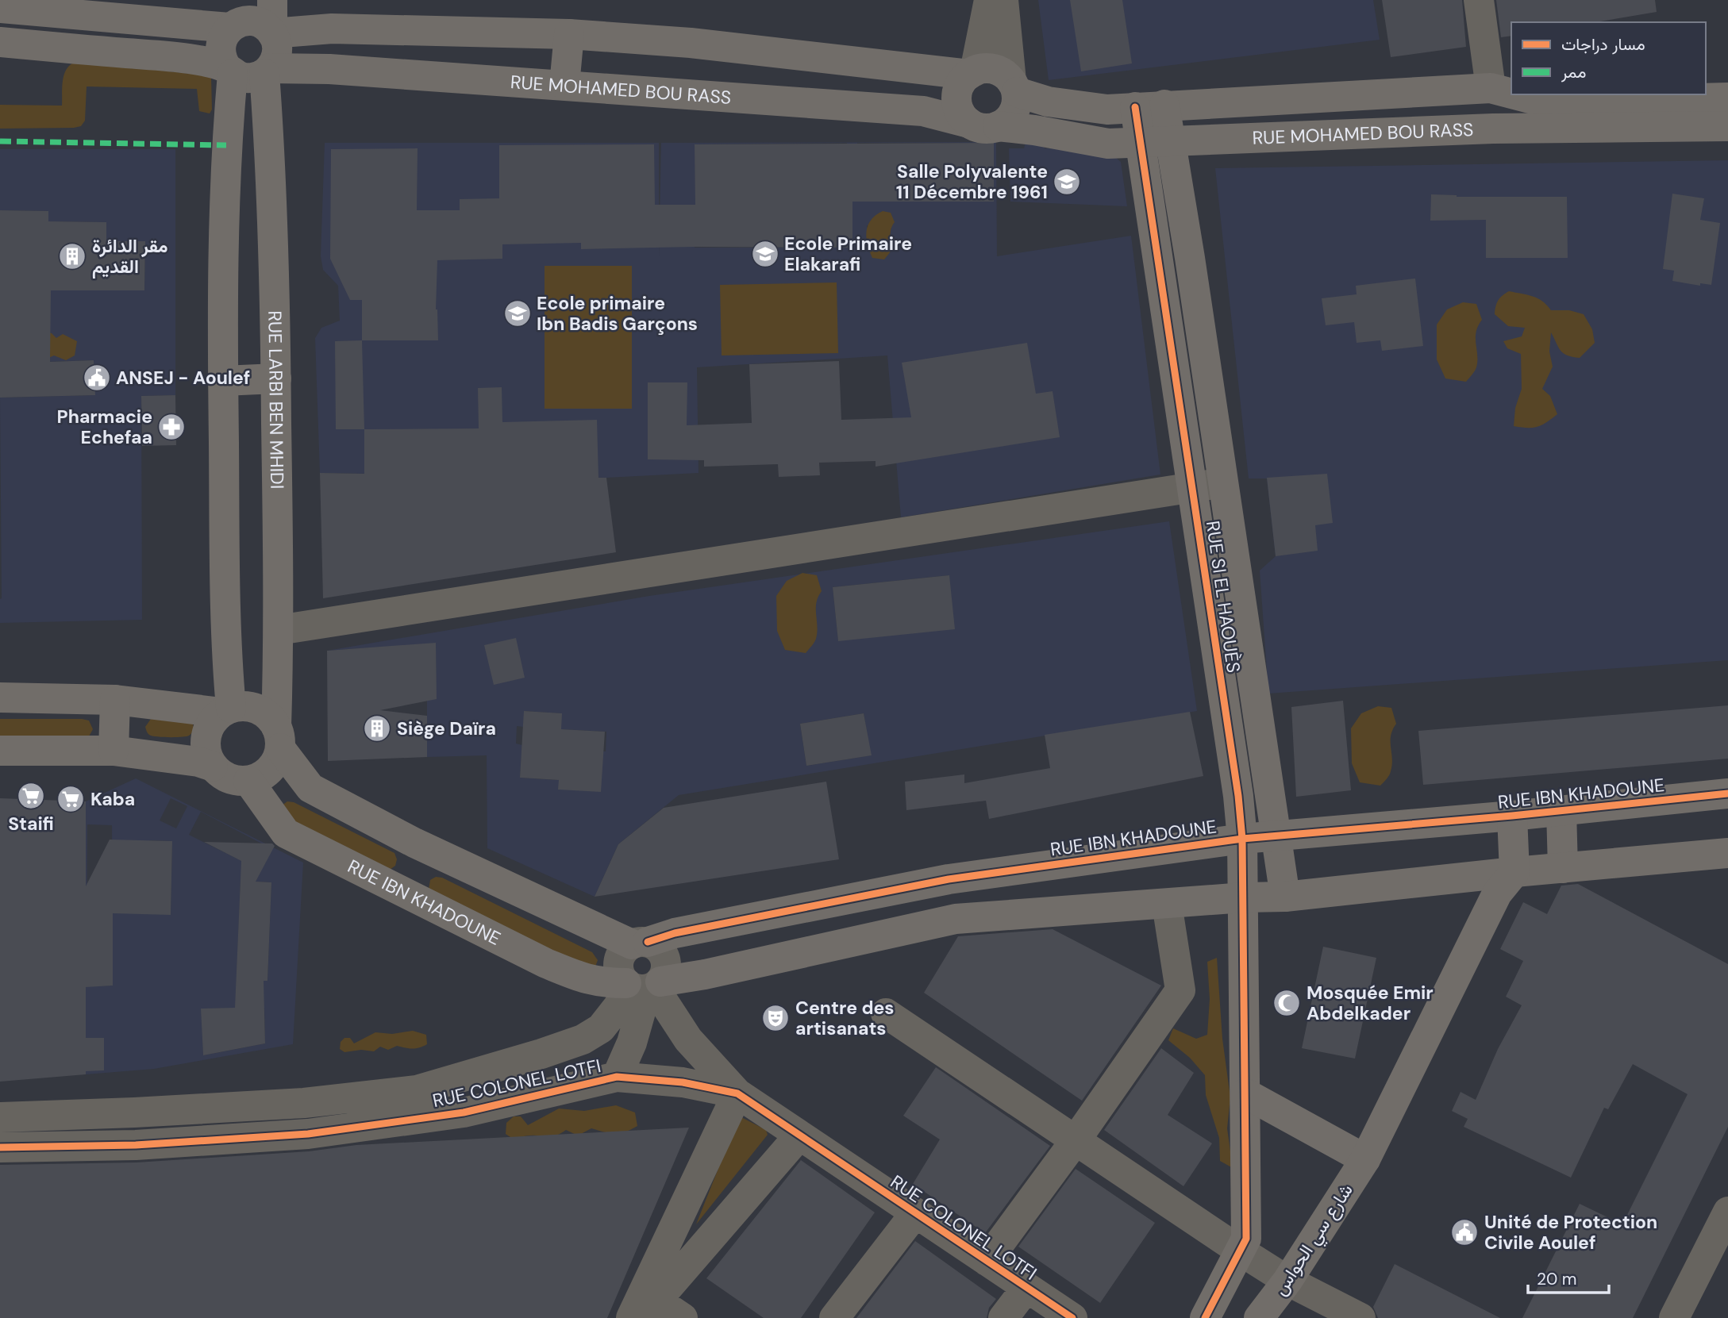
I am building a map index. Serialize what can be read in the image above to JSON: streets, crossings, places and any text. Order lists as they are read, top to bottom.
{
  "streets": {
    "street": [
      "RUE MOHAMED BOU RASS",
      "RUE LARBI BEN MHIDI",
      "RUE SI EL HAOUÈS",
      "RUE IBN KHADOUNE",
      "RUE COLONEL LOTFI",
      "شارع سي الحواس"
    ]
  },
  "crossings": [
    ["RUE MOHAMED BOU RASS", "RUE LARBI BEN MHIDI"],
    ["RUE MOHAMED BOU RASS", "RUE SI EL HAOUÈS"],
    ["RUE LARBI BEN MHIDI", "RUE IBN KHADOUNE"],
    ["RUE SI EL HAOUÈS", "RUE IBN KHADOUNE"],
    ["RUE IBN KHADOUNE", "RUE COLONEL LOTFI"],
    ["RUE IBN KHADOUNE", "شارع سي الحواس"]
  ],
  "places": {
    "school or university": ["Salle Polyvalente 11 Décembre 1961", "Ecole Primaire Elakarafi", "Ecole primaire Ibn Badis Garçons"],
    "building": ["مقر الدائرة القديم", "Siège Daïra"],
    "public building": ["ANSEJ - Aoulef", "Unité de Protection Civile Aoulef"],
    "pharmacy": ["Pharmacie Echefaa"],
    "supermarket": ["Staifi", "Kaba"],
    "mosque": ["Mosquée Emir Abdelkader"],
    "theatre": ["Centre des artisanats"]
  },
  "legend": ["مسار دراجات", "ممر"],
  "scale_bar": "20 m"
}
